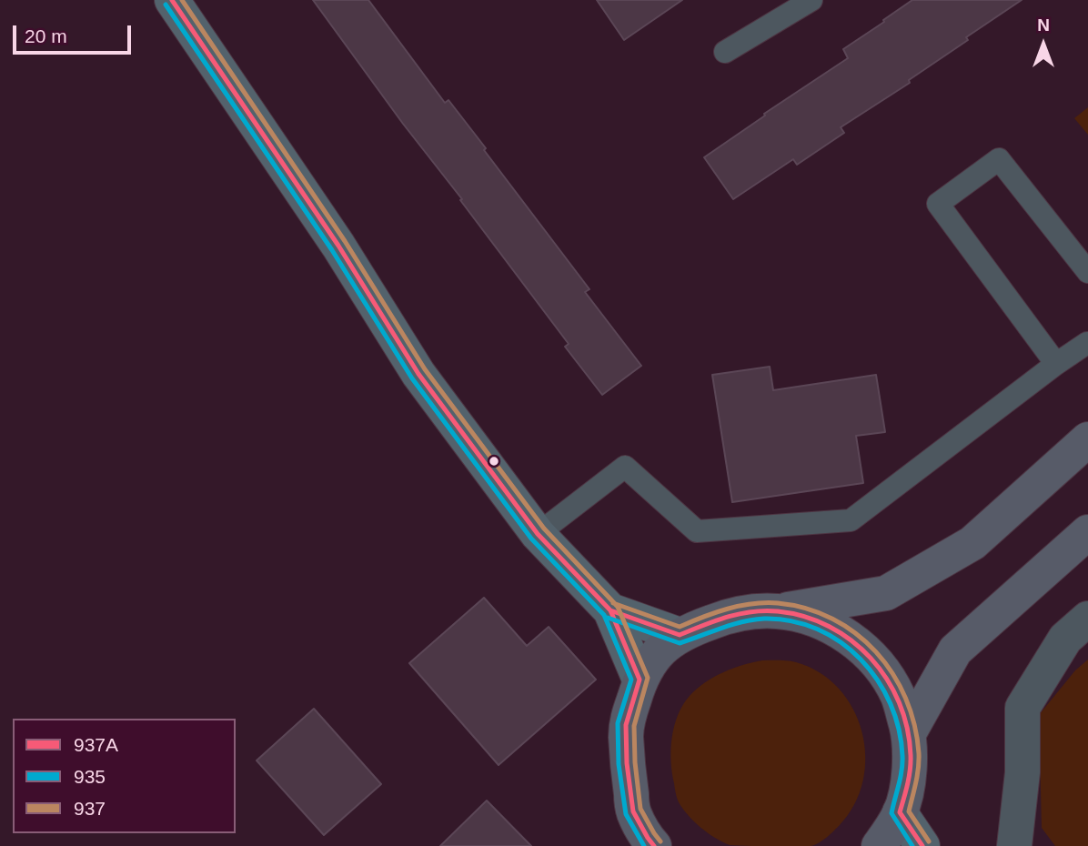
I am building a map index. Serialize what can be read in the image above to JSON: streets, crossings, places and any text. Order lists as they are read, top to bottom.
{
  "lines": ["transit line 937A", "transit line 937", "transit line 935"],
  "legend": ["937A", "935", "937"],
  "scale_bar": "20 m",
  "north": "top"
}
